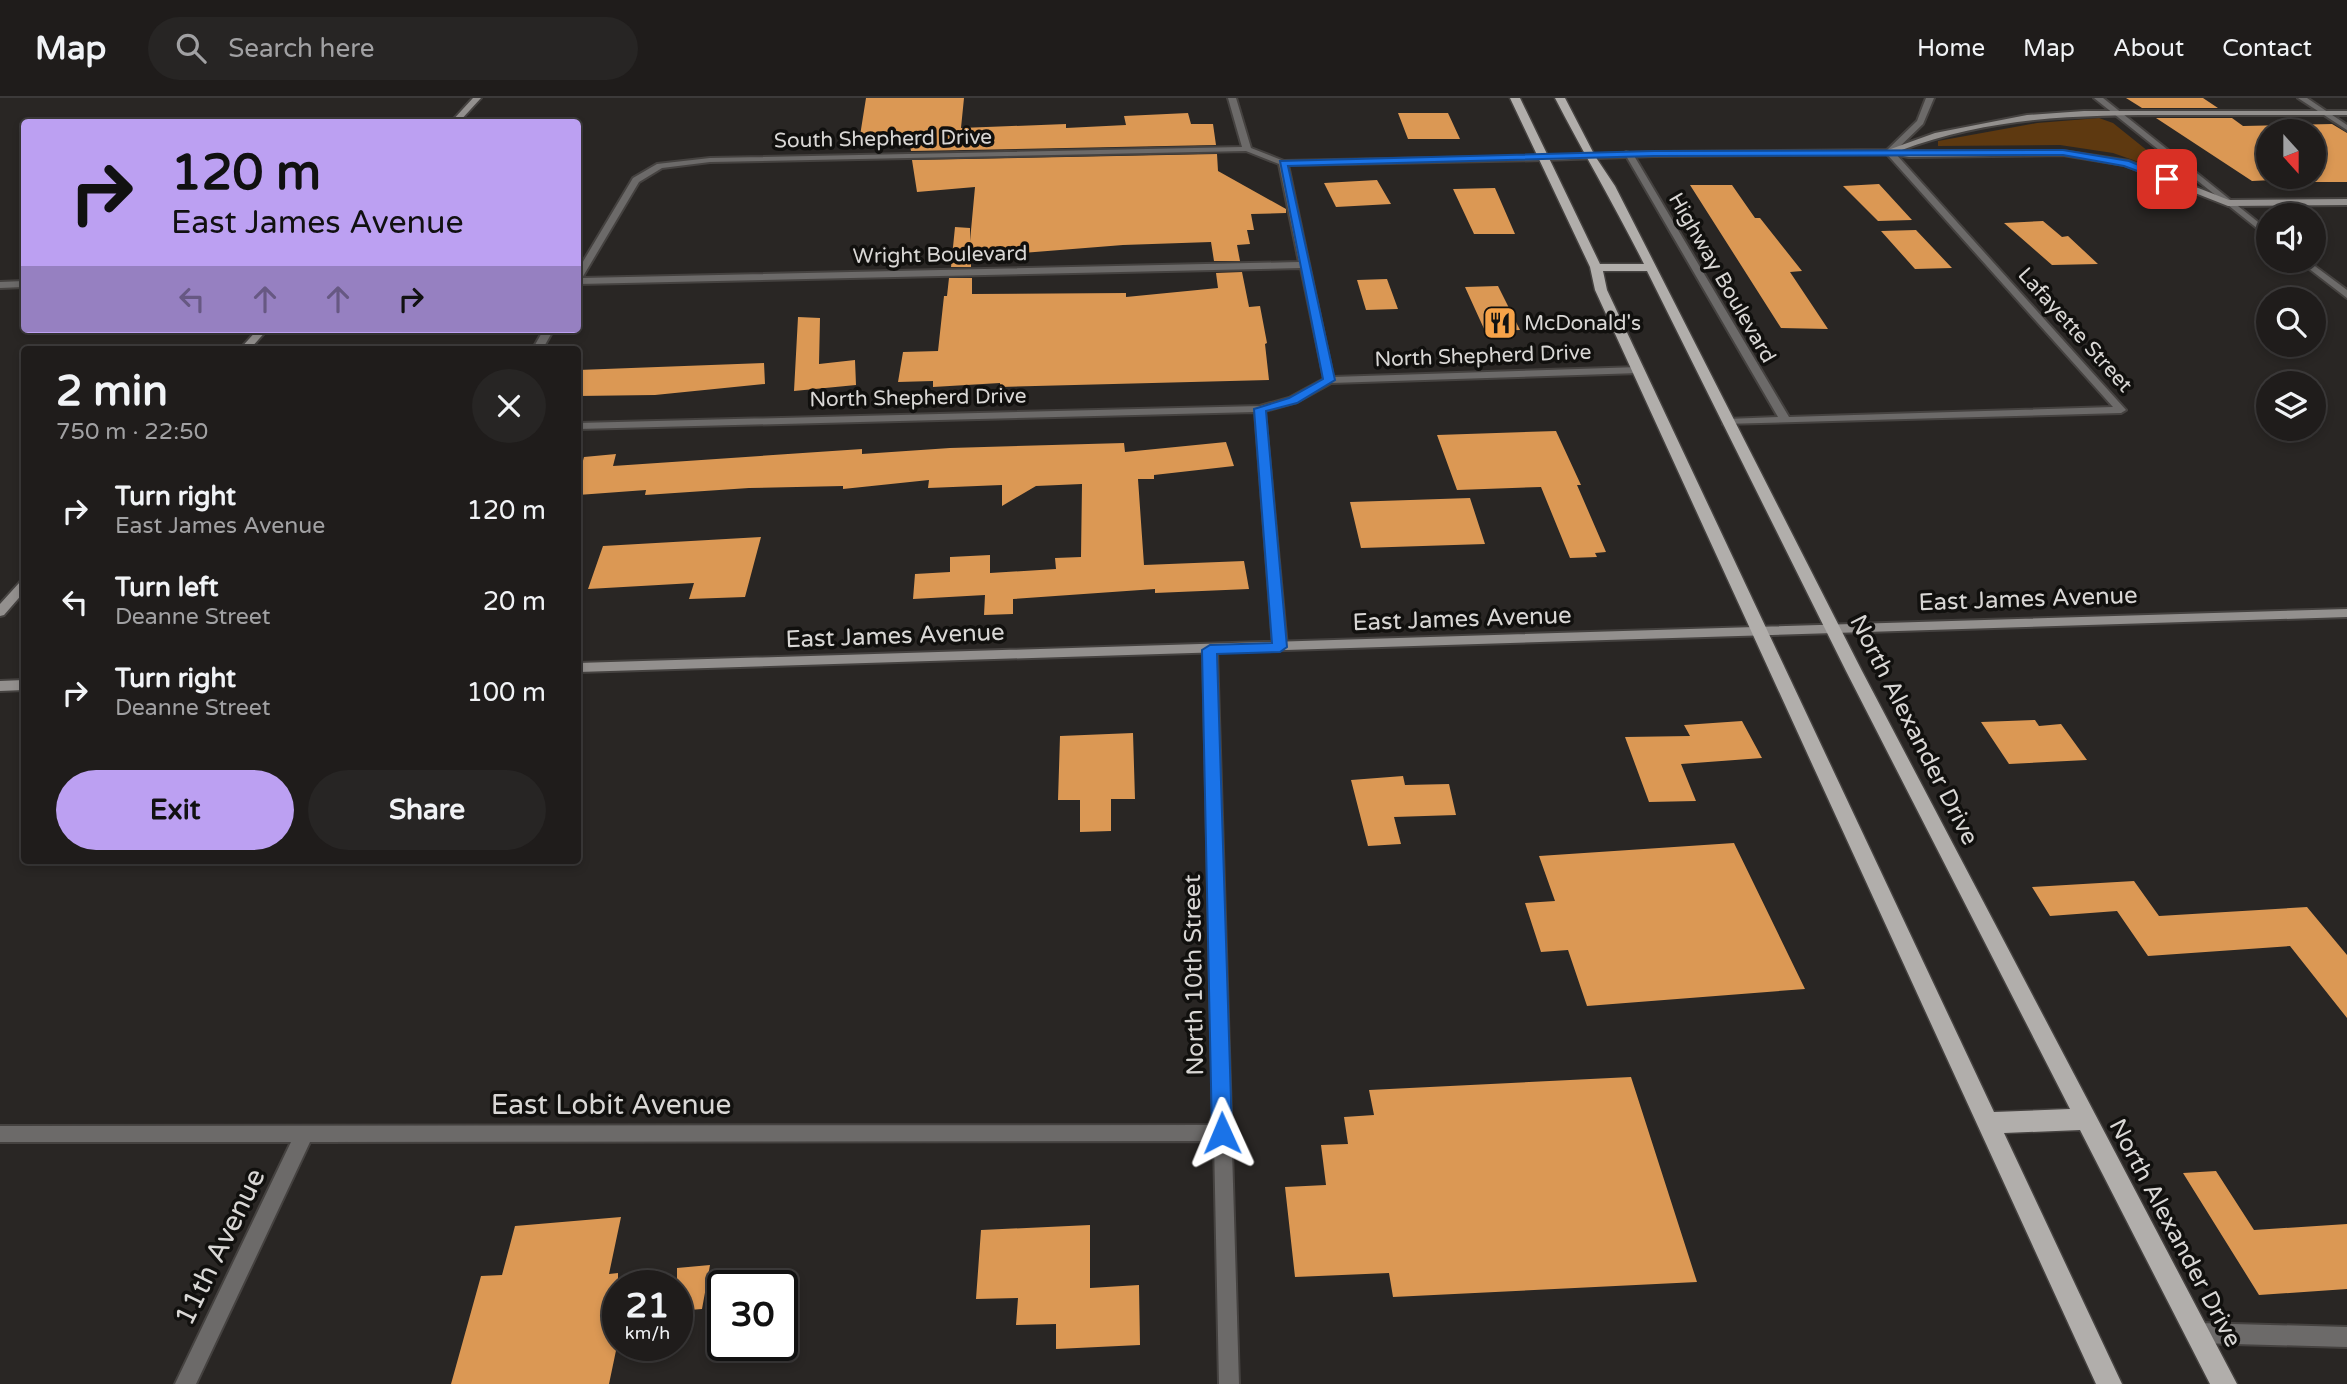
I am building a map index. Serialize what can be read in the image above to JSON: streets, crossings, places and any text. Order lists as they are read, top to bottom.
{
  "streets": {
    "main road": ["East James Avenue", "North Alexander Drive"],
    "street": [
      "South Shepherd Drive",
      "Wright Boulevard",
      "Highway Boulevard",
      "Lafayette Street",
      "North Shepherd Drive",
      "North 10th Street",
      "East Lobit Avenue",
      "11th Avenue"
    ]
  },
  "crossings": [
    ["Highway Boulevard", "Lafayette Street"],
    ["East James Avenue", "North Alexander Drive"],
    ["East James Avenue", "North 10th Street"],
    ["North 10th Street", "East Lobit Avenue"],
    ["East Lobit Avenue", "11th Avenue"]
  ],
  "places": {
    "restaurant": ["McDonald's"]
  },
  "north": "bottom",
  "page": {
    "header": "Map",
    "search": "Search here",
    "nav": [
      "Home",
      "Map",
      "About",
      "Contact"
    ],
    "turn": ["120 m", "East James Avenue"],
    "heading": ["2 min", "750 m · 22:50"],
    "list": [
      {
        "name": "Turn right",
        "note": "East James Avenue",
        "value": "120 m"
      },
      {
        "name": "Turn left",
        "note": "Deanne Street",
        "value": "20 m"
      },
      {
        "name": "Turn right",
        "note": "Deanne Street",
        "value": "100 m"
      }
    ],
    "buttons": ["Exit", "Share"],
    "speed": "21 km/h",
    "limit": "30"
  }
}
